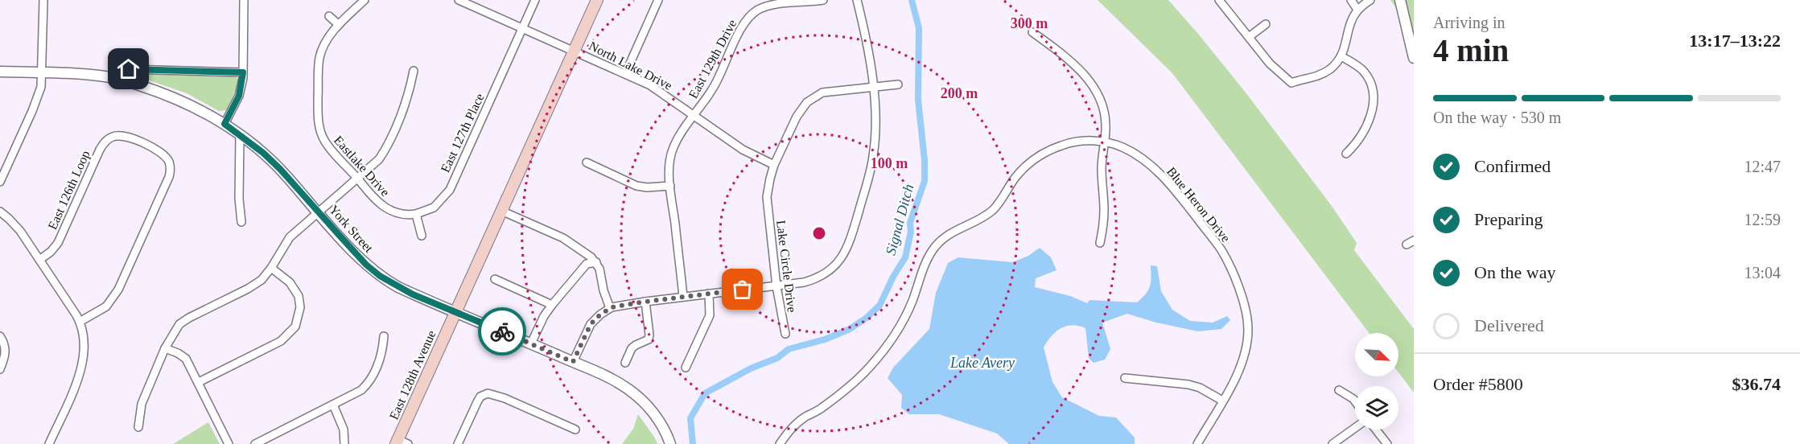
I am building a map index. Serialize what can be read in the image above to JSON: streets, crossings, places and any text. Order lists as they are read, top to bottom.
{
  "streets": {
    "main road": ["East 128th Avenue"],
    "street": [
      "East 129th Drive",
      "North Lake Drive",
      "East 127th Place",
      "Eastlake Drive",
      "East 126th Loop",
      "Blue Heron Drive",
      "York Street",
      "Lake Circle Drive"
    ]
  },
  "crossings": [
    ["East 129th Drive", "North Lake Drive"],
    ["North Lake Drive", "Lake Circle Drive"],
    ["North Lake Drive", "East 128th Avenue"],
    ["East 127th Place", "Eastlake Drive"],
    ["York Street", "East 128th Avenue"]
  ],
  "water": ["Signal Ditch", "Lake Avery"],
  "north": "bottom right",
  "page": {
    "heading": ["4 min", "Arriving in", "13:17–13:22"],
    "panel": ["Order #5800", "$36.74"],
    "bar": "On the way · 530 m",
    "list": [
      ["Confirmed", "12:47"],
      ["Preparing", "12:59"],
      ["On the way", "13:04"],
      "Delivered"
    ]
  },
  "rings": ["300 m", "200 m", "100 m"]
}
